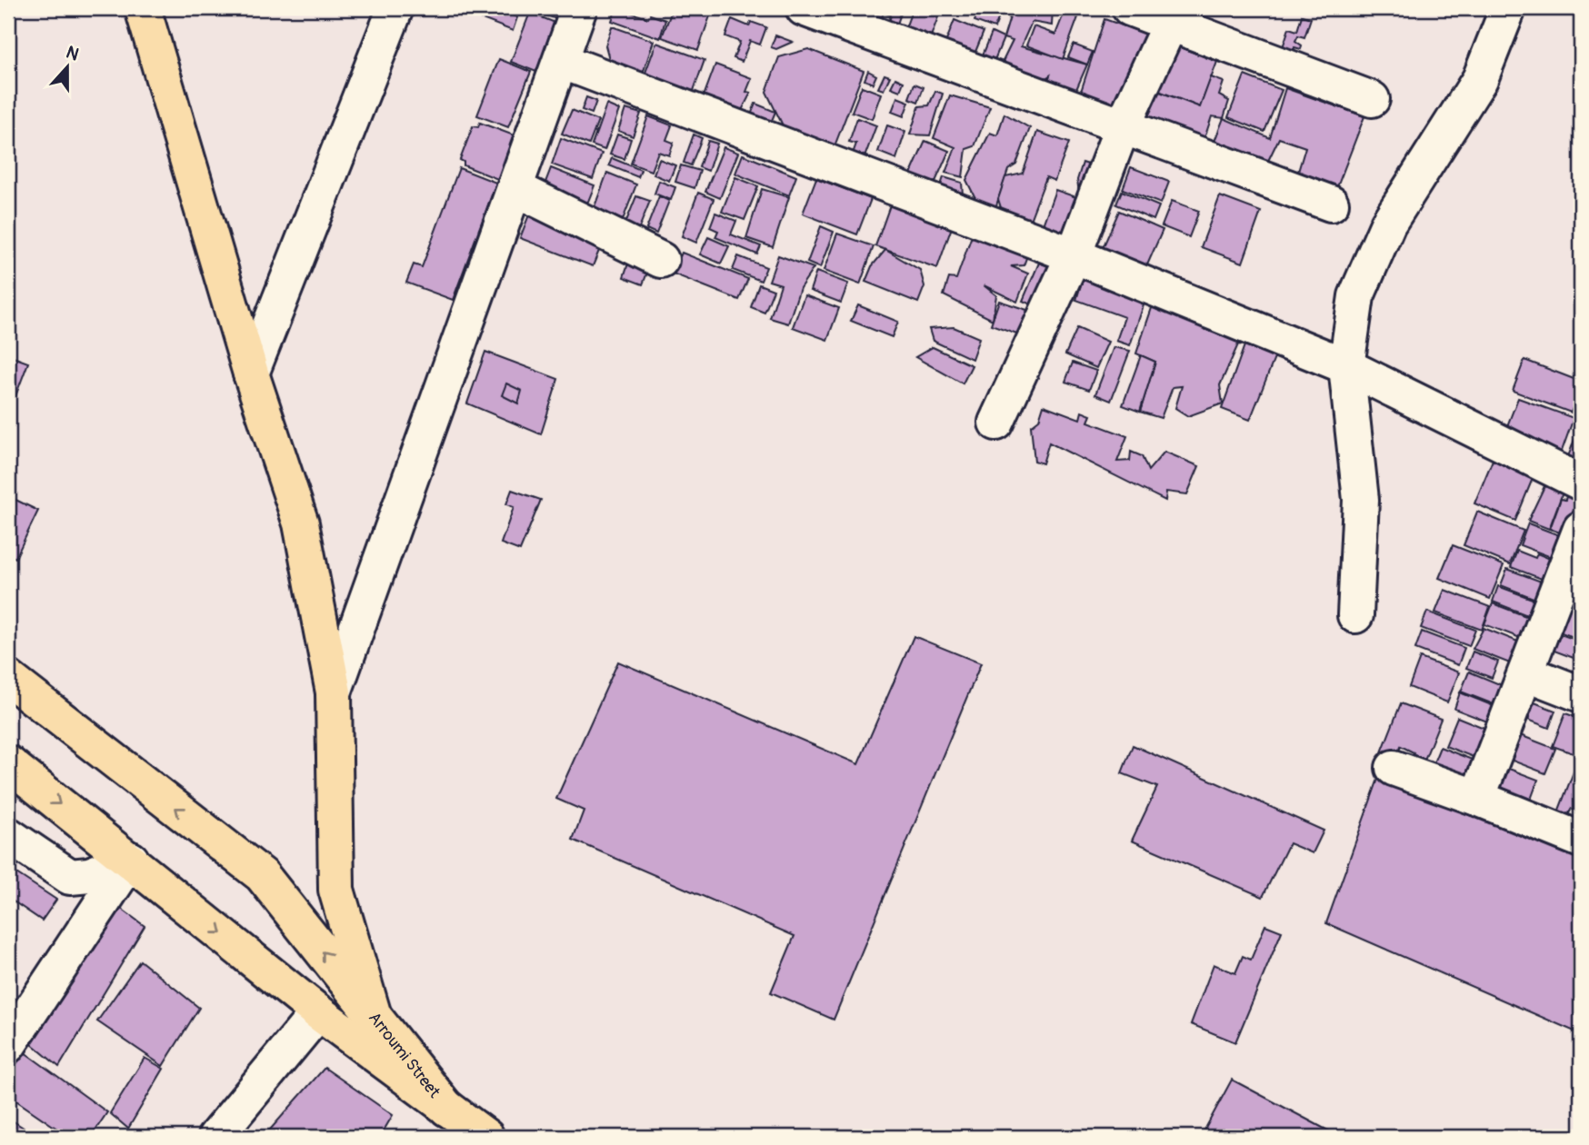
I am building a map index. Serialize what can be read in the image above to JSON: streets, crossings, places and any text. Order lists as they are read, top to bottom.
{
  "streets": {
    "main road": ["Arroumi Street"]
  },
  "north": "top"
}
